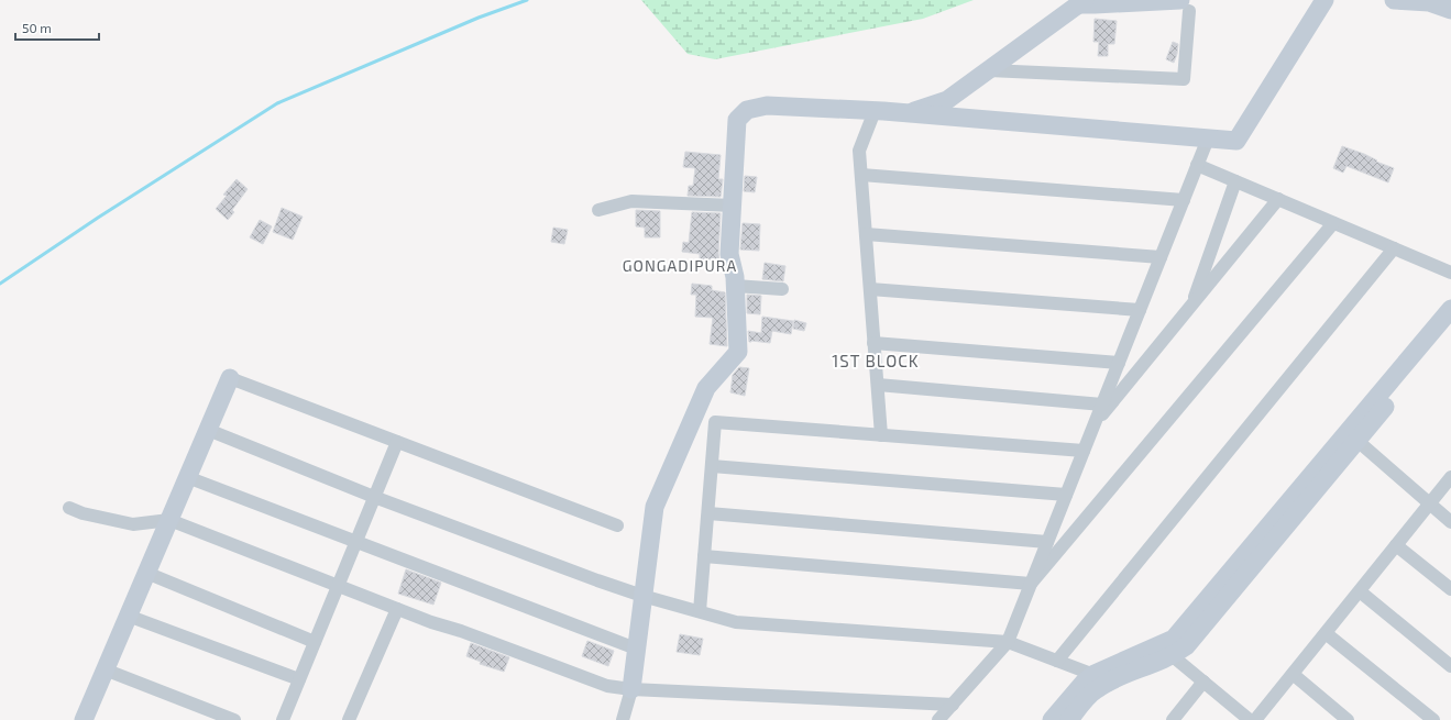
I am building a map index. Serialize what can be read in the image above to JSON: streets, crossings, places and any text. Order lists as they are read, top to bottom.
{
  "districts": ["GONGADIPURA", "1ST BLOCK"],
  "scale_bar": "50 m"
}
